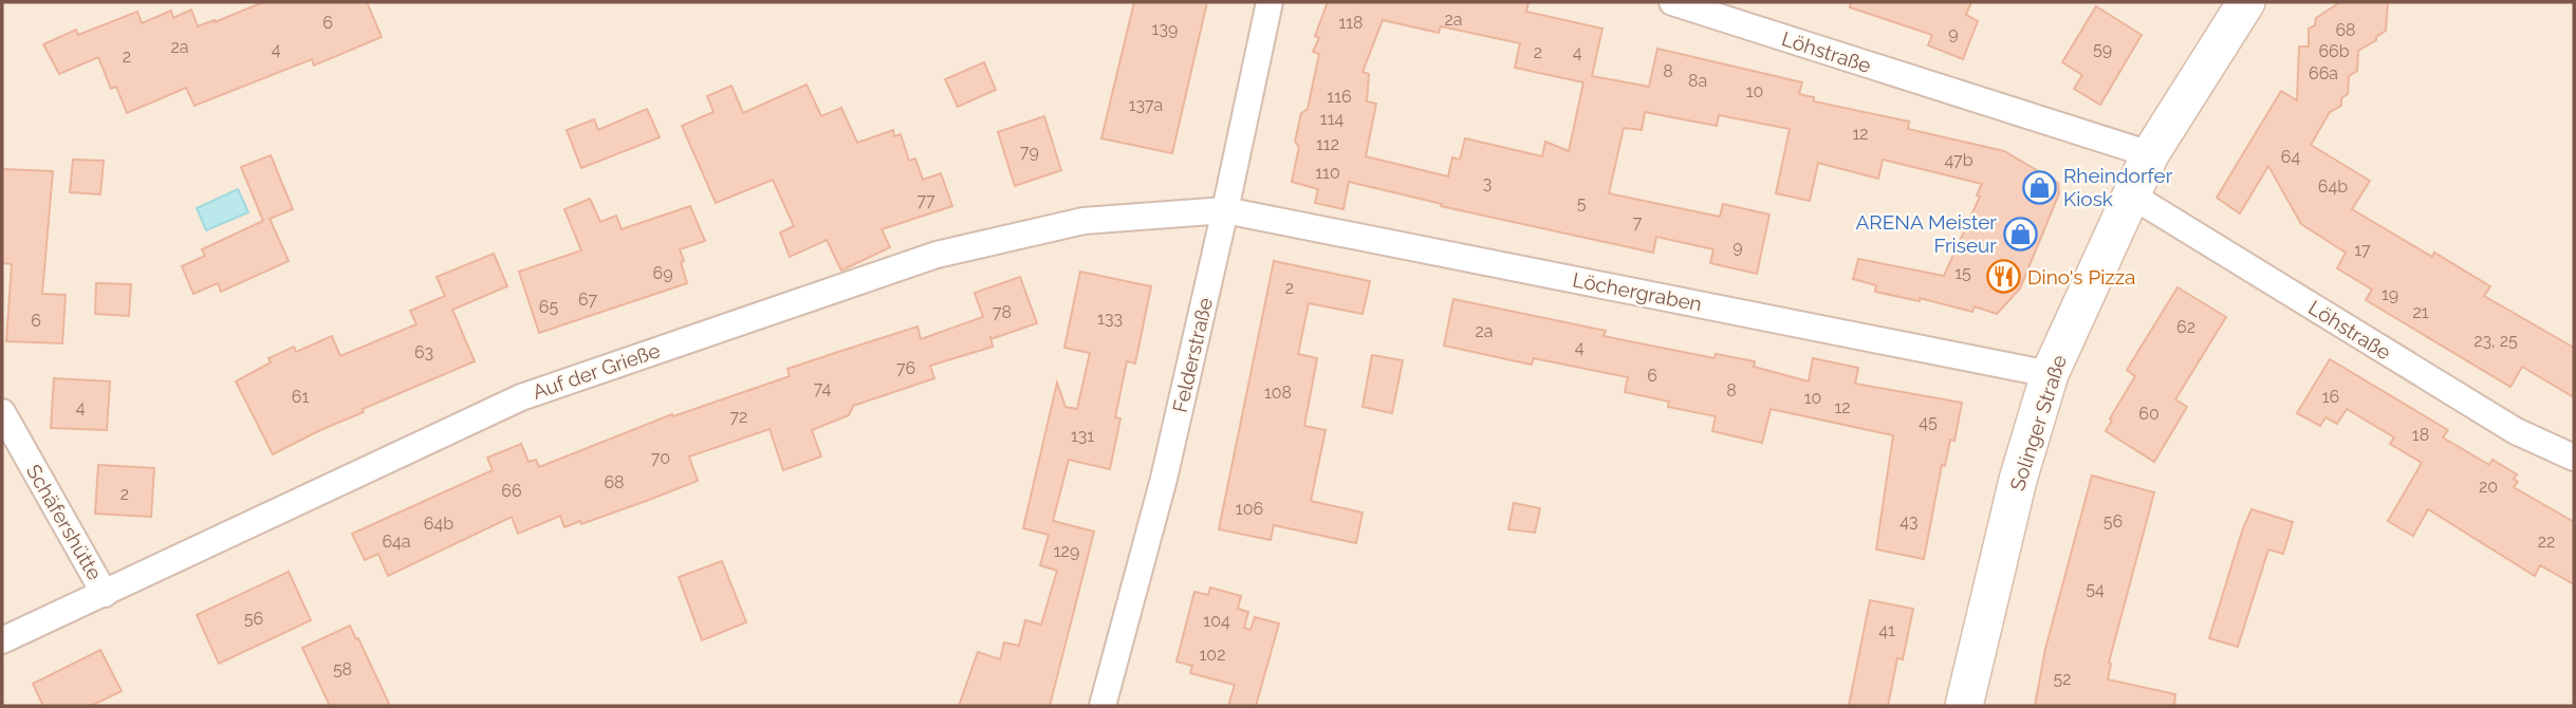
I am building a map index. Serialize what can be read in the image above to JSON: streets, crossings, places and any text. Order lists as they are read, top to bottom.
{
  "streets": {
    "main road": ["Solinger Straße"],
    "street": [
      "Löhstraße",
      "Löchergraben",
      "Felderstraße",
      "Auf der Grieße",
      "Schäfershütte"
    ]
  },
  "crossings": [
    ["Löhstraße", "Solinger Straße"],
    ["Löchergraben", "Felderstraße"],
    ["Löchergraben", "Auf der Grieße"],
    ["Löchergraben", "Solinger Straße"],
    ["Felderstraße", "Auf der Grieße"],
    ["Auf der Grieße", "Schäfershütte"]
  ],
  "places": {
    "shop": ["Rheindorfer Kiosk", "ARENA Meister Friseur"],
    "restaurant": ["Dino's Pizza"]
  },
  "house_numbers": [
    "2a",
    "6",
    "118",
    "139",
    "68",
    "9",
    "2a",
    "4",
    "59",
    "66b",
    "2",
    "4",
    "2",
    "8",
    "66a",
    "8a",
    "10",
    "116",
    "137a",
    "114",
    "12",
    "112",
    "79",
    "64",
    "47b",
    "110",
    "3",
    "64b",
    "77",
    "5",
    "7",
    "9",
    "17",
    "69",
    "15",
    "2",
    "19",
    "67",
    "65",
    "78",
    "21",
    "133",
    "6",
    "62",
    "2a",
    "23, 25",
    "4",
    "63",
    "76",
    "6",
    "74",
    "8",
    "108",
    "61",
    "16",
    "10",
    "4",
    "12",
    "60",
    "72",
    "45",
    "18",
    "131",
    "70",
    "68",
    "20",
    "66",
    "2",
    "106",
    "43",
    "56",
    "64b",
    "64a",
    "22",
    "129",
    "54",
    "56",
    "104",
    "41",
    "102",
    "58",
    "52"
  ]
}
